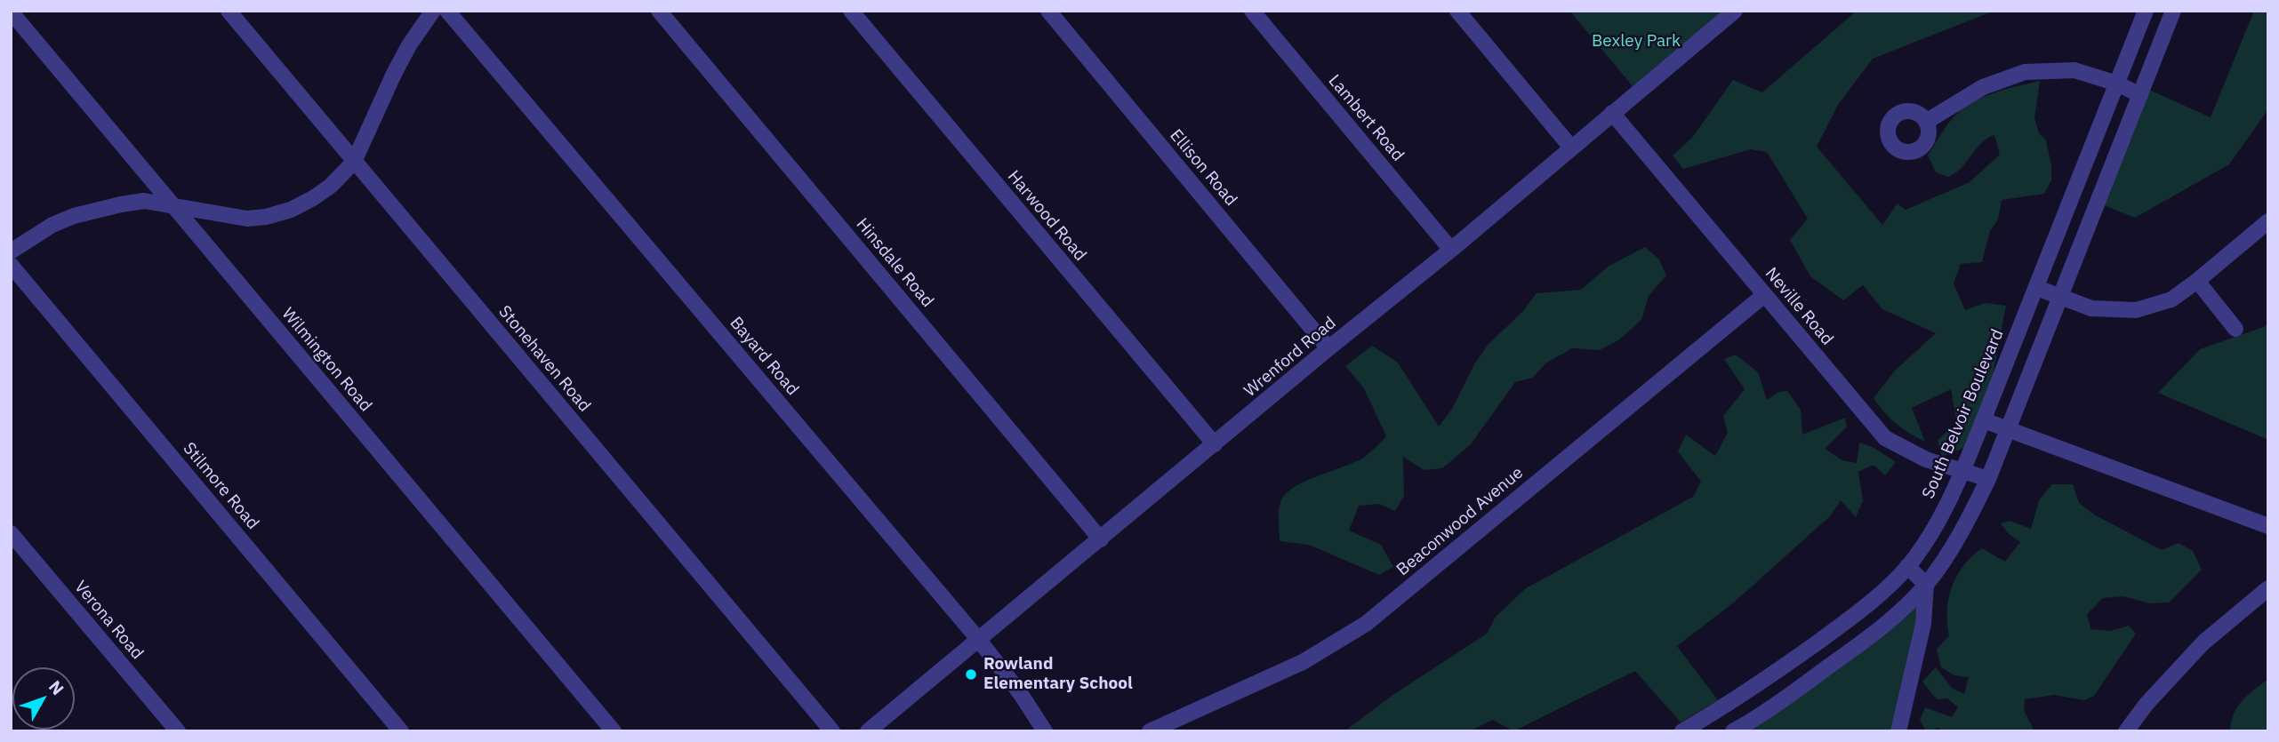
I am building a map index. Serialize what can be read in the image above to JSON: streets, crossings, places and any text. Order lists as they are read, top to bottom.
{
  "streets": {
    "street": [
      "Lambert Road",
      "Ellison Road",
      "Harwood Road",
      "Hinsdale Road",
      "Neville Road",
      "Bayard Road",
      "Wrenford Road",
      "Stonehaven Road",
      "Wilmington Road",
      "South Belvoir Boulevard",
      "Stilmore Road",
      "Beaconwood Avenue",
      "Verona Road"
    ]
  },
  "crossings": [
    ["Lambert Road", "Wrenford Road"],
    ["Ellison Road", "Wrenford Road"],
    ["Harwood Road", "Wrenford Road"],
    ["Hinsdale Road", "Wrenford Road"],
    ["Neville Road", "Wrenford Road"],
    ["Neville Road", "South Belvoir Boulevard"],
    ["Neville Road", "Beaconwood Avenue"],
    ["Bayard Road", "Wrenford Road"]
  ],
  "parks": ["Bexley Park"],
  "places": ["Rowland Elementary School"],
  "north": "top right"
}
